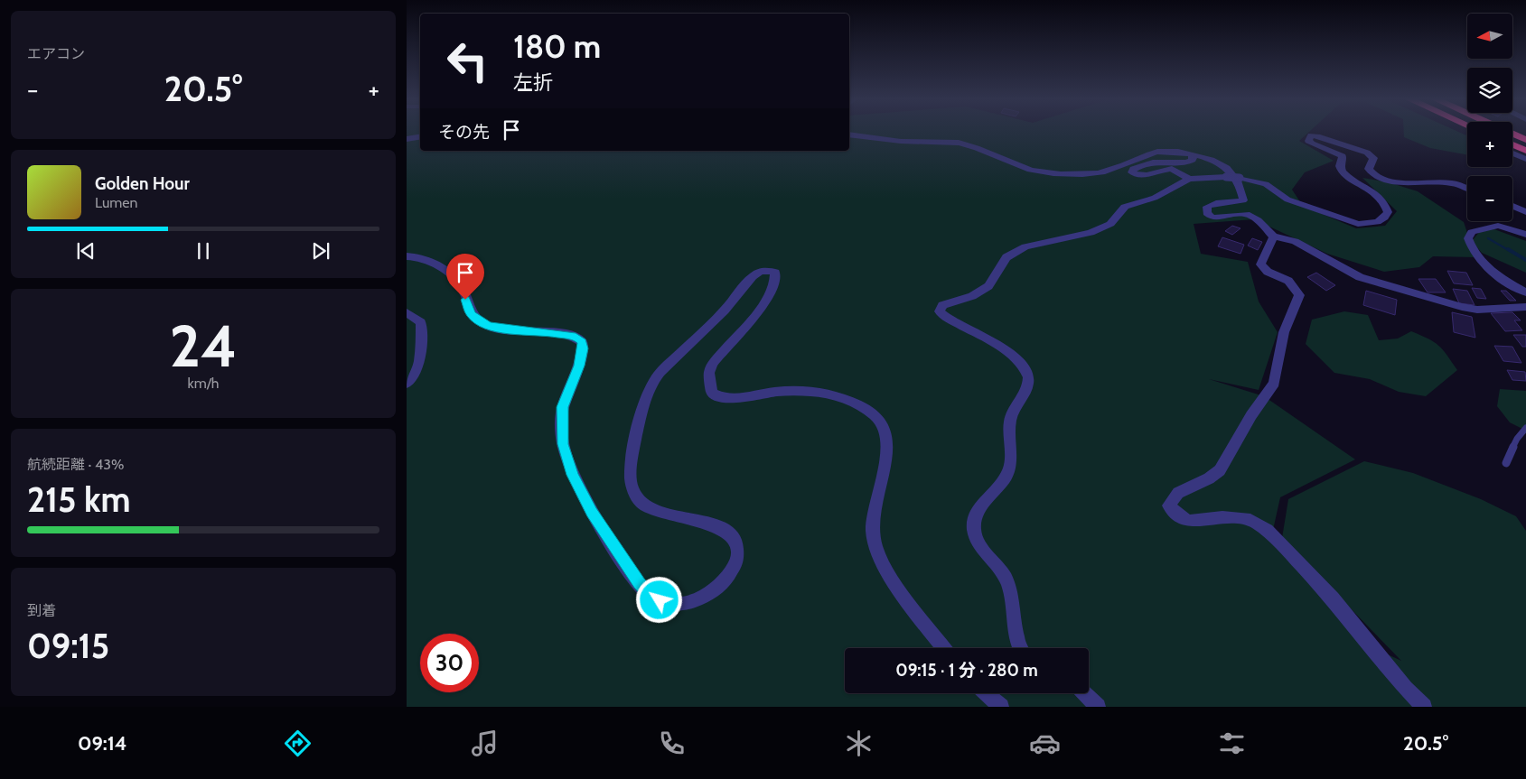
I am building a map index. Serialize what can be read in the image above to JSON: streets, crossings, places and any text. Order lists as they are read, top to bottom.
{
  "north": "left",
  "page": {
    "tile": [
      "エアコン",
      ["24", "km/h"],
      ["航続距離 · 43%", "215 km"],
      ["到着", "09:15"]
    ],
    "map_buttons": ["+", "−"],
    "turn": ["180 m", "左折"],
    "heat": ["−", "20.5°", "+"],
    "then": "その先",
    "song": ["Golden Hour", "Lumen"],
    "limit": "30",
    "trip": "09:15 · 1 分 · 280 m",
    "tabs": ["09:14", "20.5°"]
  }
}
